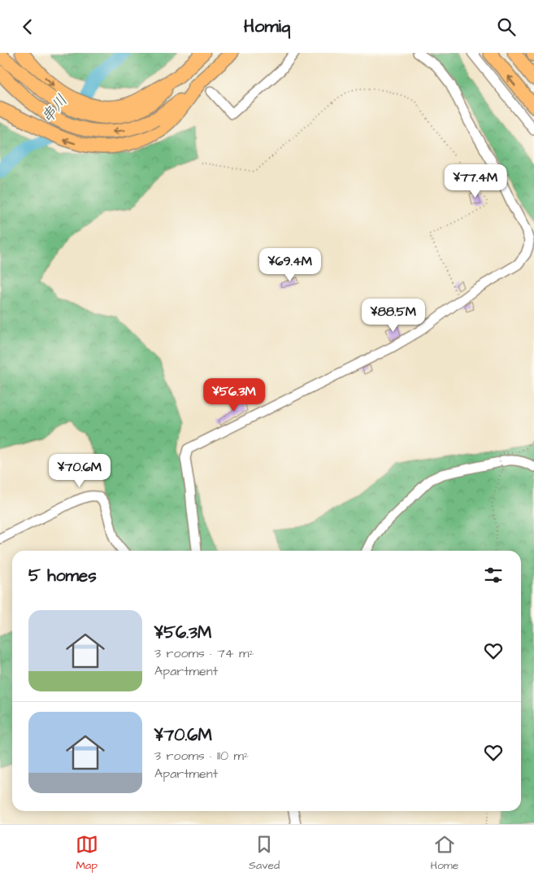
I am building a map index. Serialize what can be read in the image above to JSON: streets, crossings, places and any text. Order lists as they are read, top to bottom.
{
  "water": ["串川"],
  "page": {
    "header": "Homiq",
    "price": [
      "¥77.4M",
      "¥69.4M",
      "¥88.5M",
      "¥56.3M",
      "¥70.6M"
    ],
    "heading": "5 homes",
    "list": [
      {
        "name": "¥56.3M",
        "note": "3 rooms · 74 m² · Apartment"
      },
      {
        "name": "¥70.6M",
        "note": "3 rooms · 110 m² · Apartment"
      }
    ],
    "tabs": ["Map", "Saved", "Home"]
  }
}
